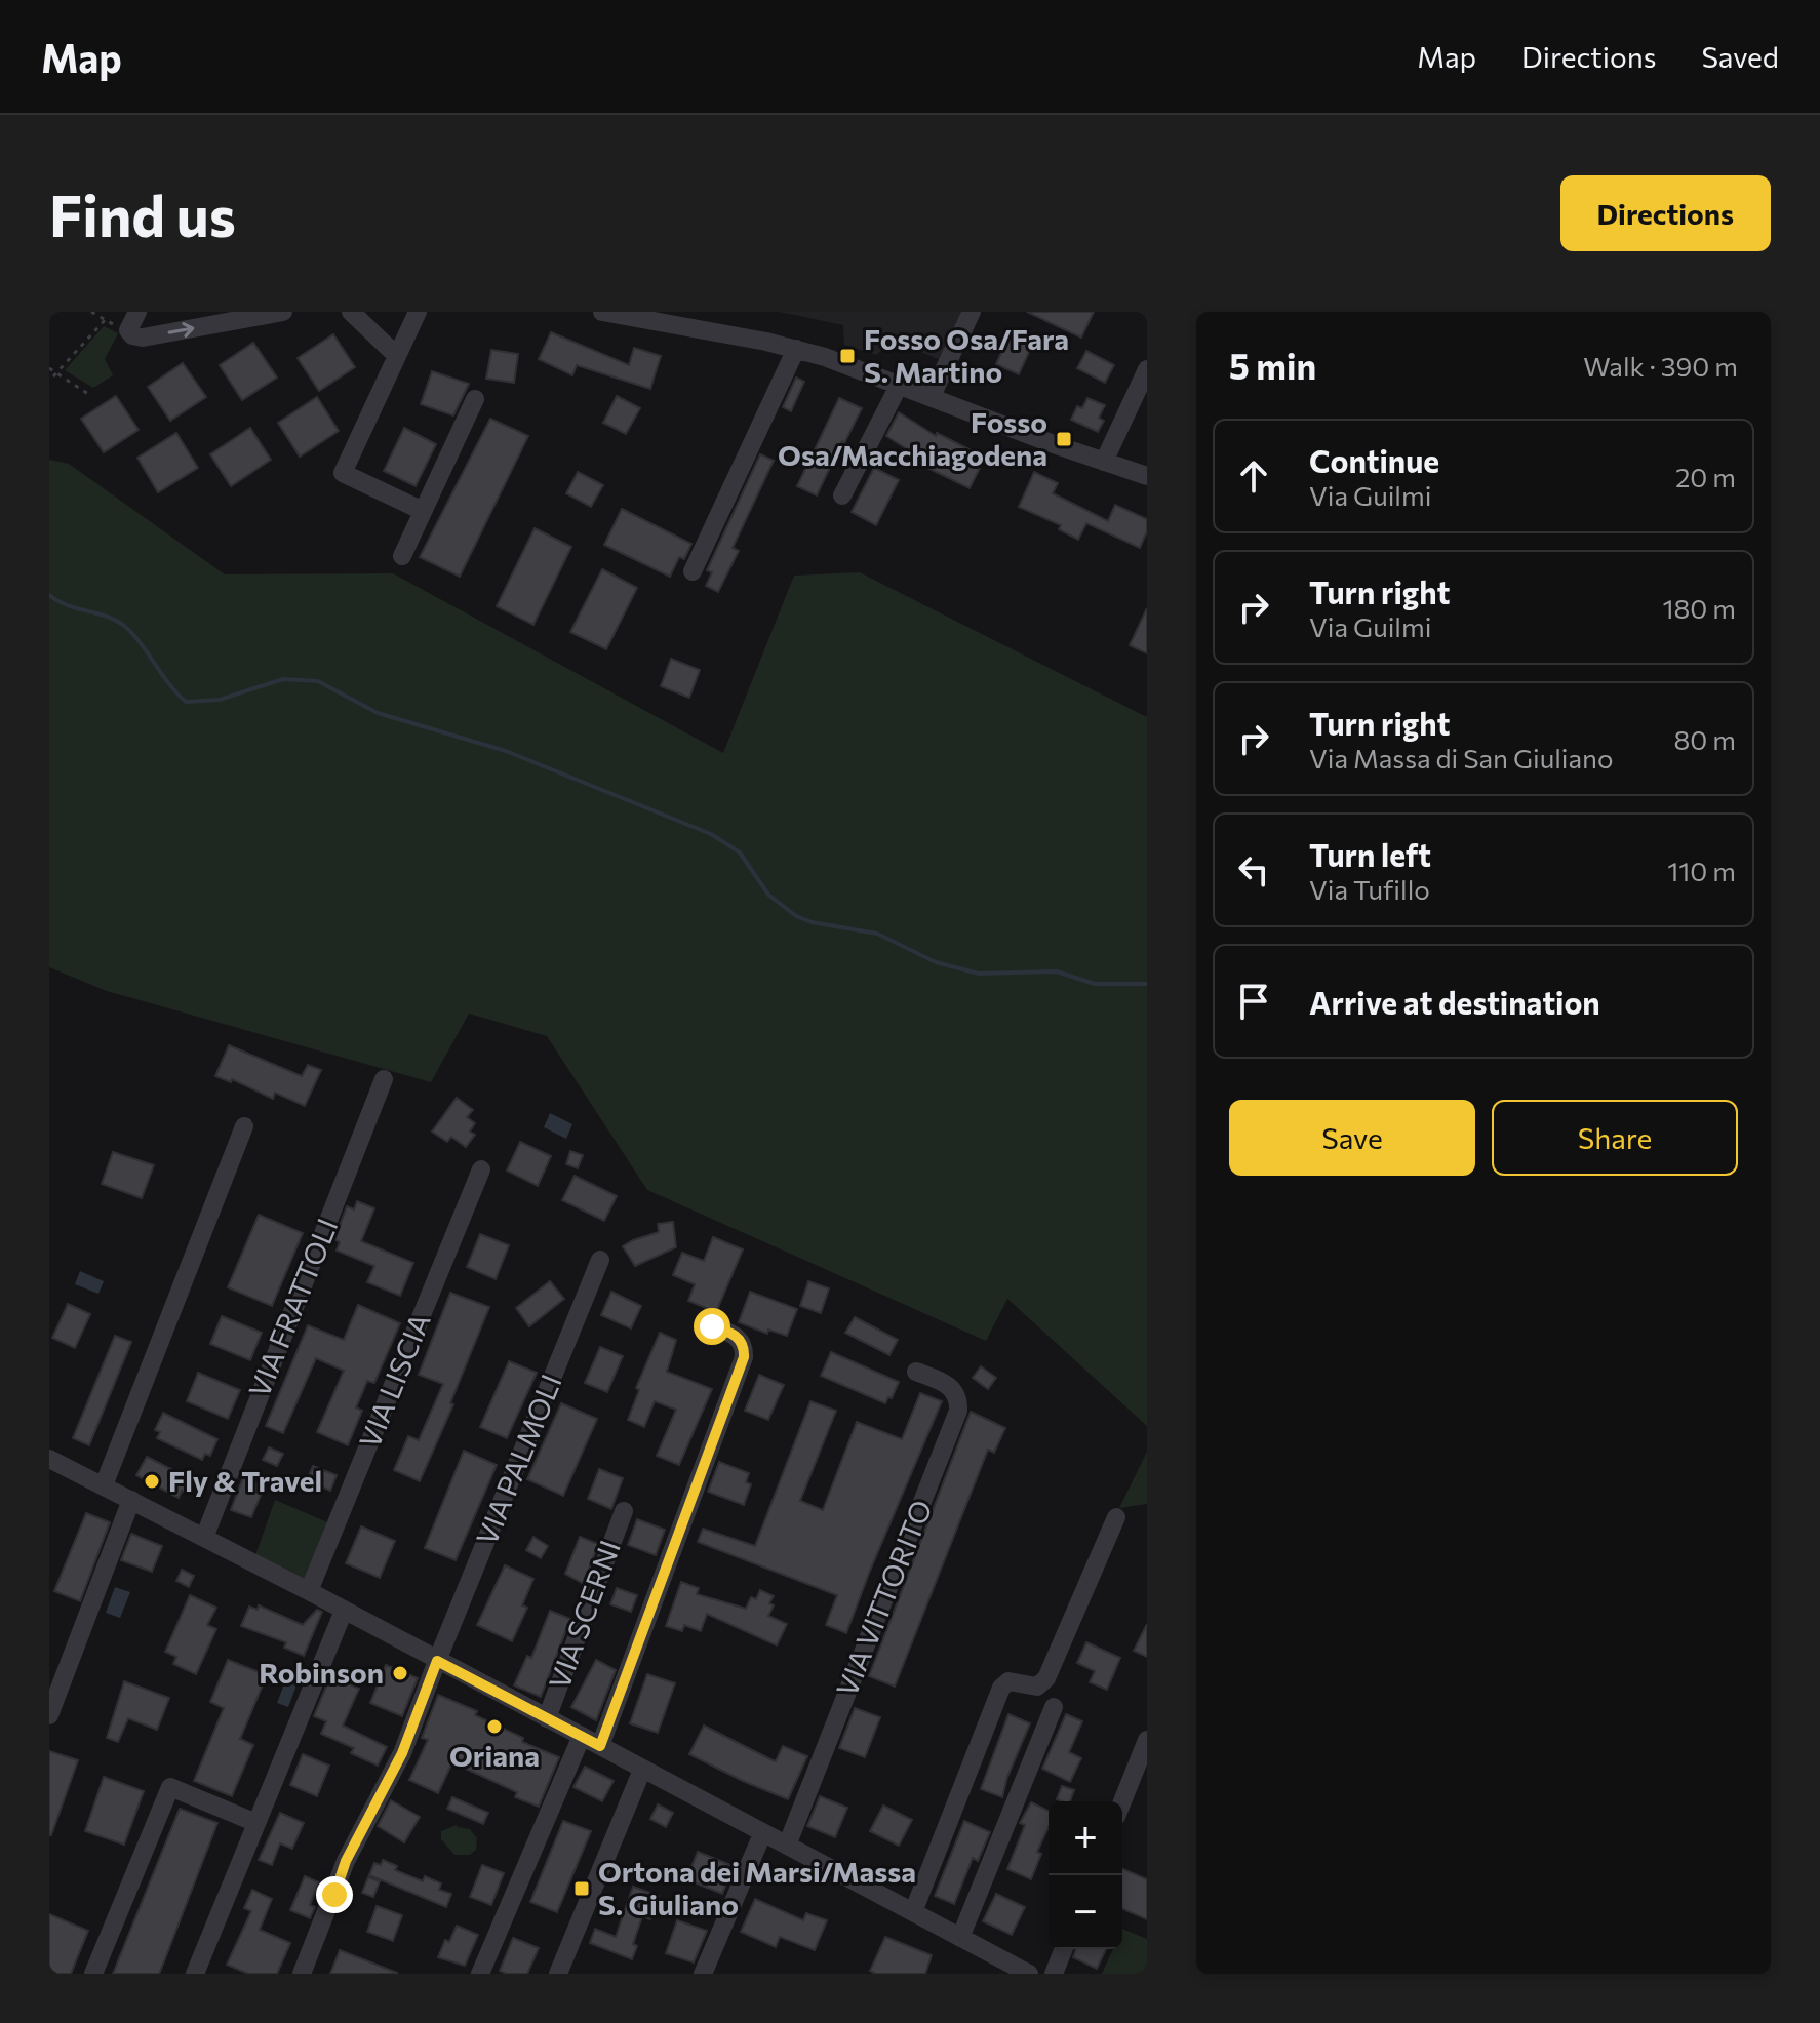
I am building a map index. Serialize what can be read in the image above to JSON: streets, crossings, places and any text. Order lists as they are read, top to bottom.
{
  "streets": {
    "street": [
      "VIA FRATTOLI",
      "VIA LISCIA",
      "VIA PALMOLI",
      "VIA VITTORITO",
      "VIA SCERNI"
    ]
  },
  "places": {
    "transit": ["Fosso Osa/Fara S. Martino", "Fosso Osa/Macchiagodena", "Ortona dei Marsi/Massa S. Giuliano"],
    "other": ["Fly & Travel", "Robinson", "Oriana"]
  },
  "page": {
    "header": "Map",
    "nav": ["Map", "Directions", "Saved"],
    "buttons": [
      "Directions",
      ["Save", "Share"]
    ],
    "title": "Find us",
    "heading": ["5 min", "Walk · 390 m"],
    "list": [
      ["Continue", "Via Guilmi", "20 m"],
      ["Turn right", "Via Guilmi", "180 m"],
      ["Turn right", "Via Massa di San Giuliano", "80 m"],
      ["Turn left", "Via Tufillo", "110 m"],
      "Arrive at destination"
    ],
    "map_buttons": ["+", "−"]
  }
}
